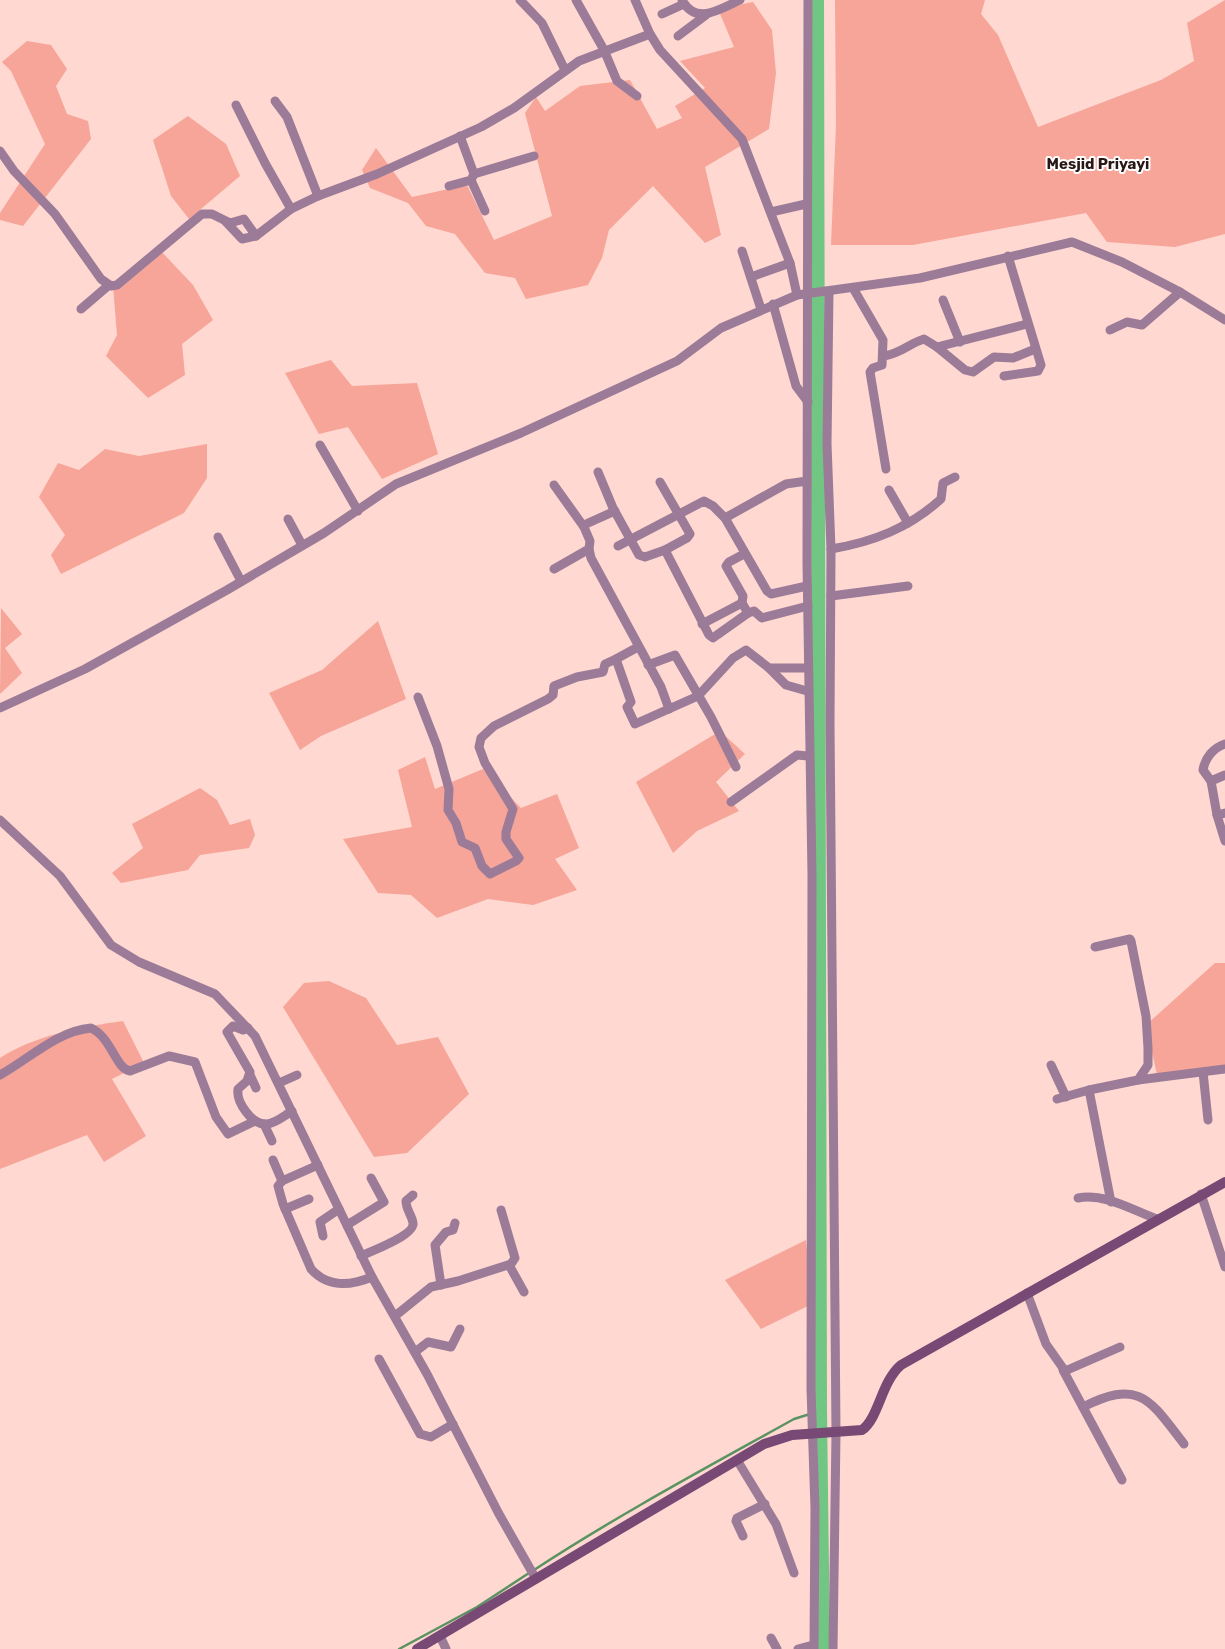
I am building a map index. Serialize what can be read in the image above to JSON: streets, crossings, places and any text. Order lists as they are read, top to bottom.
{
  "districts": ["Mesjid Priyayi"]
}
